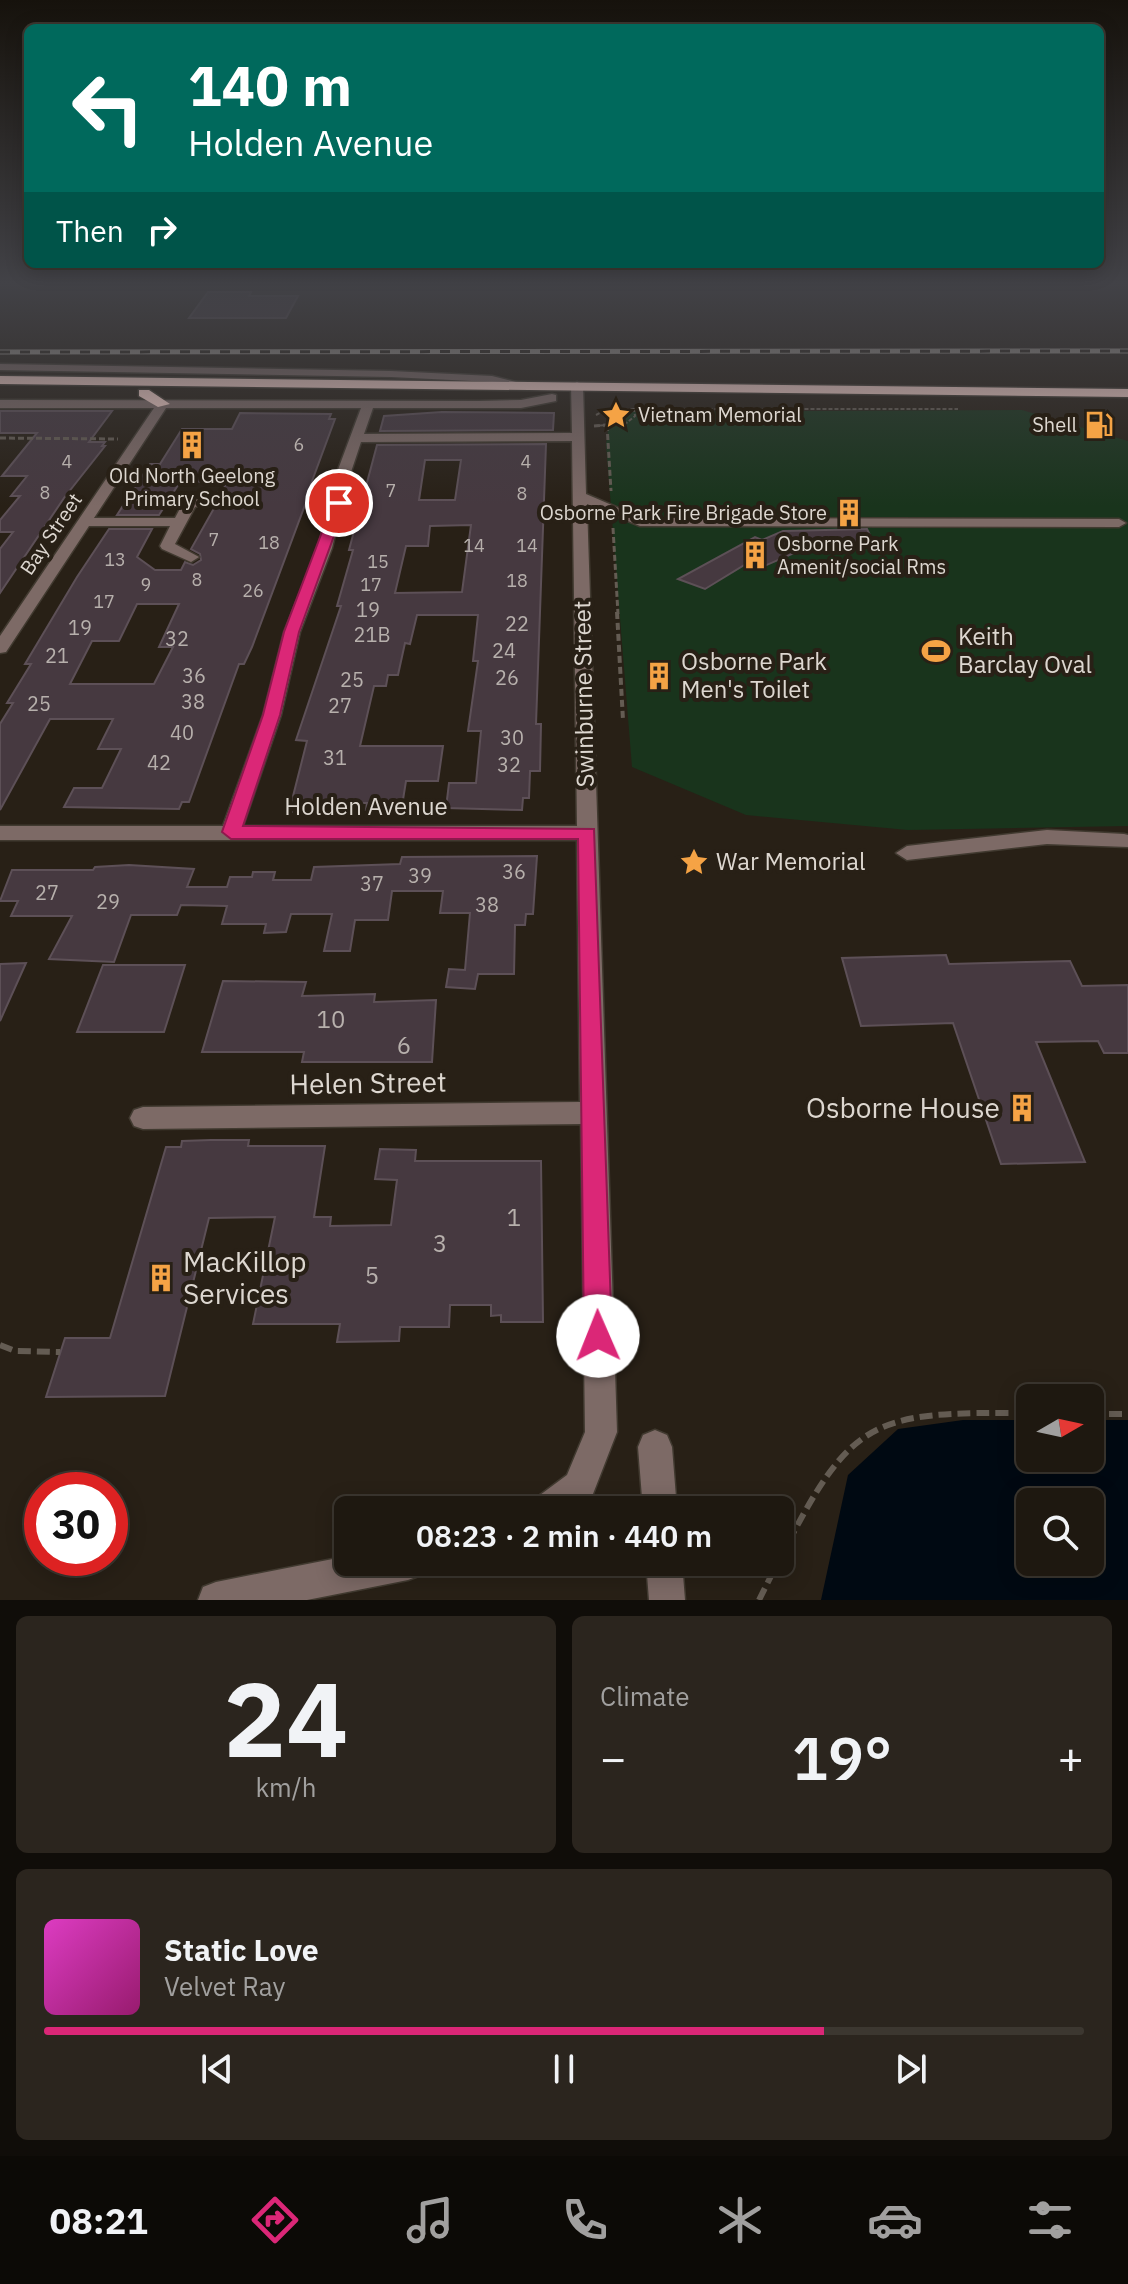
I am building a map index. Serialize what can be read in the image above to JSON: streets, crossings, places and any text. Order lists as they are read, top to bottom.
{
  "streets": {
    "street": [
      "Bay Street",
      "Swinburne Street",
      "Holden Avenue",
      "Helen Street"
    ]
  },
  "crossings": [
    ["Swinburne Street", "Holden Avenue"],
    ["Swinburne Street", "Helen Street"]
  ],
  "places": {
    "place": ["Vietnam Memorial", "War Memorial"],
    "fuel station": ["Shell"],
    "building": [
      "Old North Geelong Primary School",
      "Osborne Park Fire Brigade Store",
      "Osborne Park Amenit/social Rms",
      "Osborne Park Men's Toilet",
      "Osborne House",
      "MacKillop Services"
    ],
    "sports": ["Keith Barclay Oval"]
  },
  "house_numbers": [
    "6",
    "4",
    "4",
    "7",
    "8",
    "8",
    "7",
    "18",
    "14",
    "14",
    "13",
    "15",
    "8",
    "18",
    "9",
    "17",
    "26",
    "17",
    "19",
    "22",
    "19",
    "21B",
    "32",
    "24",
    "21",
    "36",
    "26",
    "25",
    "38",
    "25",
    "27",
    "40",
    "30",
    "31",
    "42",
    "32",
    "36",
    "39",
    "37",
    "27",
    "29",
    "38",
    "10",
    "6",
    "1",
    "3",
    "5"
  ],
  "north": "right",
  "page": {
    "turn": ["140 m", "Holden Avenue"],
    "then": "Then",
    "limit": "30",
    "trip": "08:23 · 2 min · 440 m",
    "tile": [
      ["24", "km/h"],
      "Climate"
    ],
    "heat": ["−", "19°", "+"],
    "song": ["Static Love", "Velvet Ray"],
    "tabs": "08:21"
  }
}
